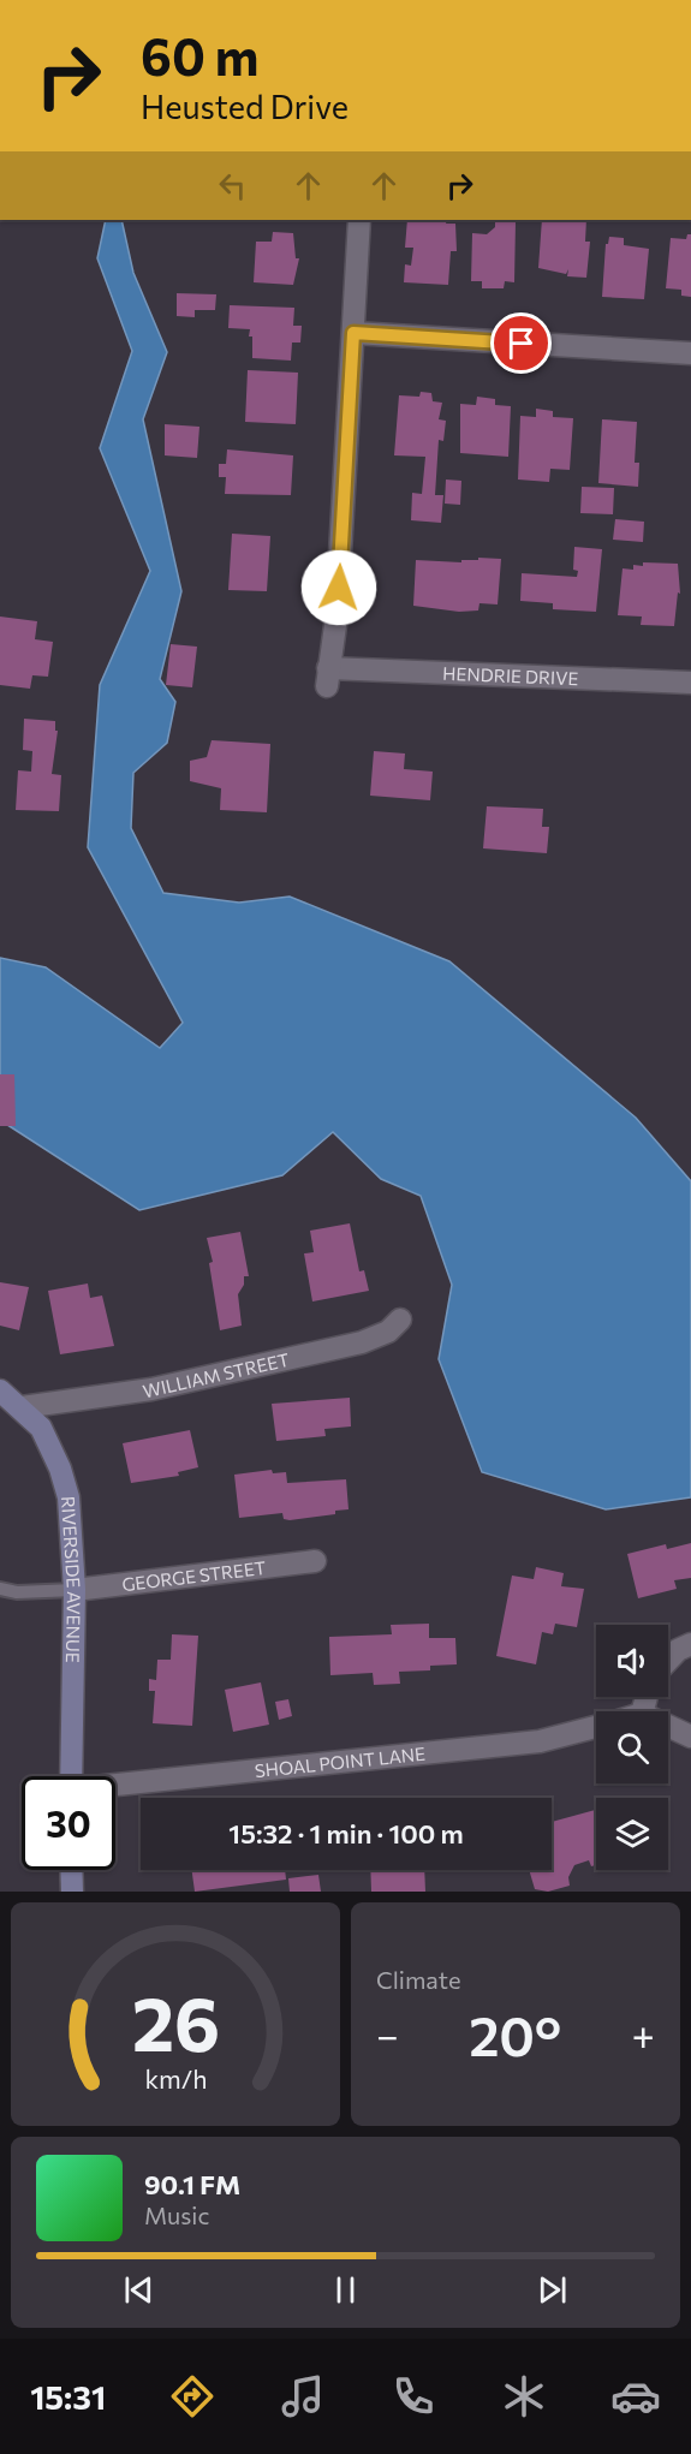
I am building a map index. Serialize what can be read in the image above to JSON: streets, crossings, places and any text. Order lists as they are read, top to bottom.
{
  "streets": {
    "street": [
      "HENDRIE DRIVE",
      "WILLIAM STREET",
      "GEORGE STREET",
      "RIVERSIDE AVENUE",
      "SHOAL POINT LANE"
    ]
  },
  "crossings": [
    ["WILLIAM STREET", "RIVERSIDE AVENUE"],
    ["GEORGE STREET", "RIVERSIDE AVENUE"]
  ],
  "page": {
    "turn": ["60 m", "Heusted Drive"],
    "limit": "30",
    "trip": "15:32 · 1 min · 100 m",
    "tile": "Climate",
    "heat": ["−", "20°", "+"],
    "song": ["90.1 FM", "Music"],
    "tabs": "15:31",
    "gauge": ["26", "km/h"]
  }
}
